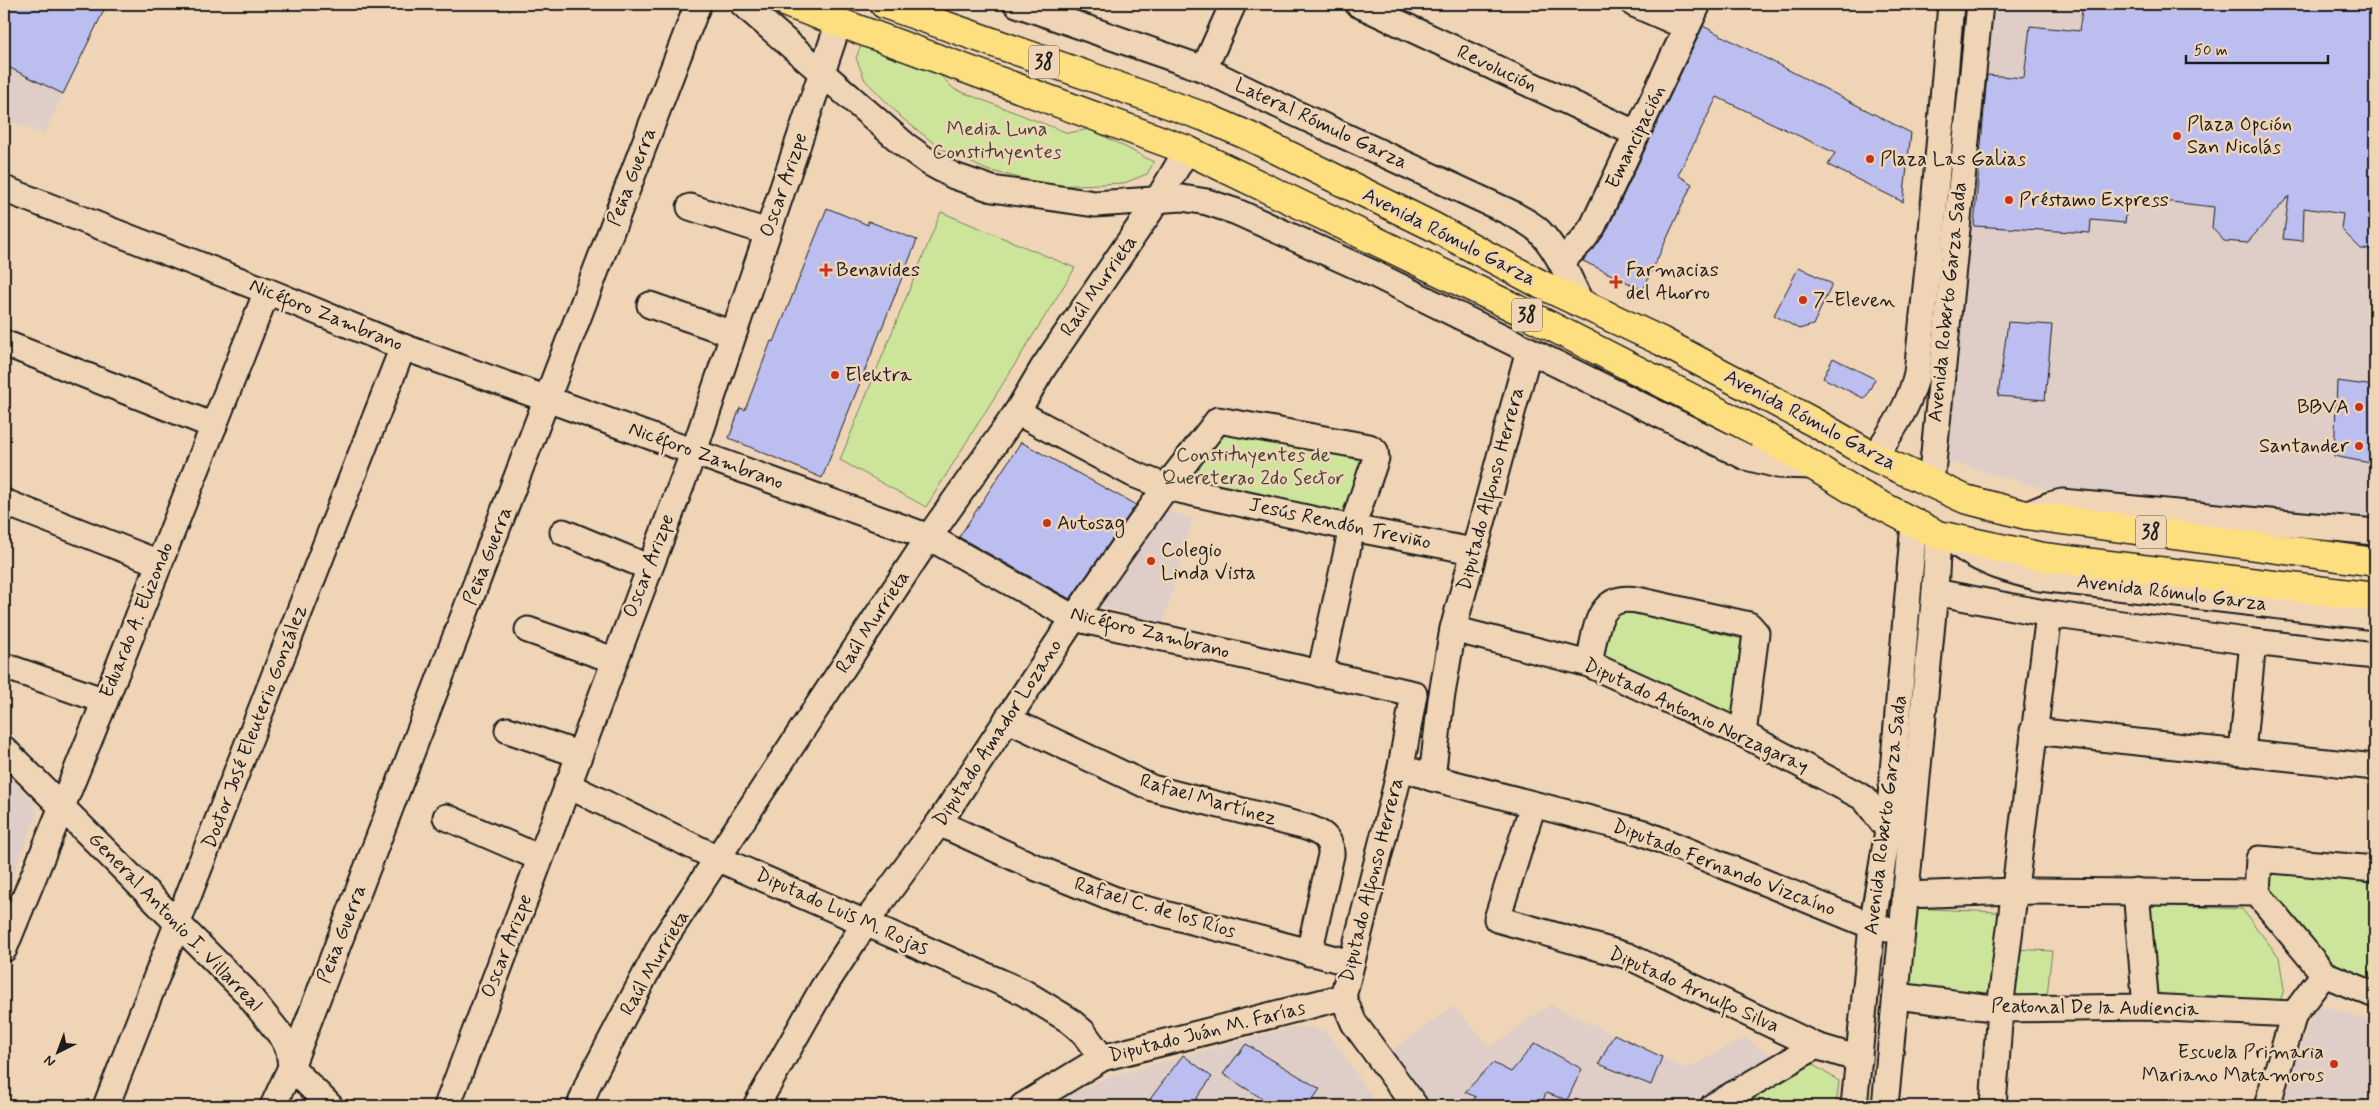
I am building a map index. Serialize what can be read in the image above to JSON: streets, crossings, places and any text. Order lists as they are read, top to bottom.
{
  "streets": {
    "main road": ["38", "Avenida Rómulo Garza"],
    "street": [
      "Revolución",
      "Lateral Rómulo Garza",
      "Emancipación",
      "Peña Guerra",
      "Oscar Arizpe",
      "Raúl Murrieta",
      "Avenida Roberto Garza Sada",
      "Nicéforo Zambrano",
      "Diputado Alfonso Herrera",
      "Jesús Rendón Treviño",
      "Eduardo A. Elizondo",
      "Diputado Antonio Norzagaray",
      "Doctor José Eleuterio González",
      "Diputado Amador Lozano",
      "Rafael Martínez",
      "Diputado Fernando Vizcaíno",
      "Rafael C. de los Ríos",
      "Diputado Luis M. Rojas",
      "General Antonio I. Villarreal",
      "Diputado Arnulfo Silva",
      "Peatonal De la Audiencia",
      "Diputado Juán M. Farías"
    ]
  },
  "crossings": [
    ["Revolución", "Emancipación"],
    ["Lateral Rómulo Garza", "Emancipación"],
    ["Lateral Rómulo Garza", "Avenida Rómulo Garza"],
    ["Peña Guerra", "Nicéforo Zambrano"],
    ["Peña Guerra", "General Antonio I. Villarreal"],
    ["Oscar Arizpe", "Avenida Rómulo Garza"],
    ["Oscar Arizpe", "Nicéforo Zambrano"],
    ["Oscar Arizpe", "Diputado Luis M. Rojas"],
    ["Avenida Rómulo Garza", "Raúl Murrieta"],
    ["Avenida Rómulo Garza", "Avenida Roberto Garza Sada"],
    ["Avenida Rómulo Garza", "Diputado Alfonso Herrera"],
    ["Raúl Murrieta", "Nicéforo Zambrano"],
    ["Raúl Murrieta", "Jesús Rendón Treviño"],
    ["Raúl Murrieta", "Diputado Luis M. Rojas"],
    ["Avenida Roberto Garza Sada", "Diputado Antonio Norzagaray"],
    ["Avenida Roberto Garza Sada", "Diputado Fernando Vizcaíno"],
    ["Avenida Roberto Garza Sada", "Diputado Arnulfo Silva"],
    ["Avenida Roberto Garza Sada", "Peatonal De la Audiencia"],
    ["Nicéforo Zambrano", "Diputado Alfonso Herrera"],
    ["Nicéforo Zambrano", "Eduardo A. Elizondo"],
    ["Nicéforo Zambrano", "Doctor José Eleuterio González"],
    ["Nicéforo Zambrano", "Diputado Amador Lozano"],
    ["Diputado Alfonso Herrera", "Jesús Rendón Treviño"],
    ["Diputado Alfonso Herrera", "Diputado Antonio Norzagaray"],
    ["Diputado Alfonso Herrera", "Diputado Fernando Vizcaíno"],
    ["Diputado Alfonso Herrera", "Rafael C. de los Ríos"],
    ["Diputado Alfonso Herrera", "Diputado Juán M. Farías"],
    ["Jesús Rendón Treviño", "Diputado Amador Lozano"],
    ["Eduardo A. Elizondo", "General Antonio I. Villarreal"],
    ["Doctor José Eleuterio González", "General Antonio I. Villarreal"],
    ["Diputado Amador Lozano", "Rafael Martínez"],
    ["Diputado Amador Lozano", "Rafael C. de los Ríos"],
    ["Diputado Amador Lozano", "Diputado Luis M. Rojas"],
    ["Rafael Martínez", "Rafael C. de los Ríos"],
    ["Diputado Fernando Vizcaíno", "Diputado Arnulfo Silva"],
    ["Diputado Luis M. Rojas", "Diputado Juán M. Farías"]
  ],
  "parks": ["Media Luna Constituyentes", "Constituyentes de Quereterao 2do Sector"],
  "places": {
    "other": [
      "Plaza Opción San Nicolás",
      "Plaza Las Galias",
      "Préstamo Express",
      "7-Eleven",
      "Elektra",
      "BBVA",
      "Santander",
      "Autosag",
      "Colegio Linda Vista",
      "Escuela Primaria Mariano Matamoros"
    ],
    "health": ["Benavides", "Farmacias del Ahorro"]
  },
  "scale_bar": "50 m",
  "north": "bottom left"
}
